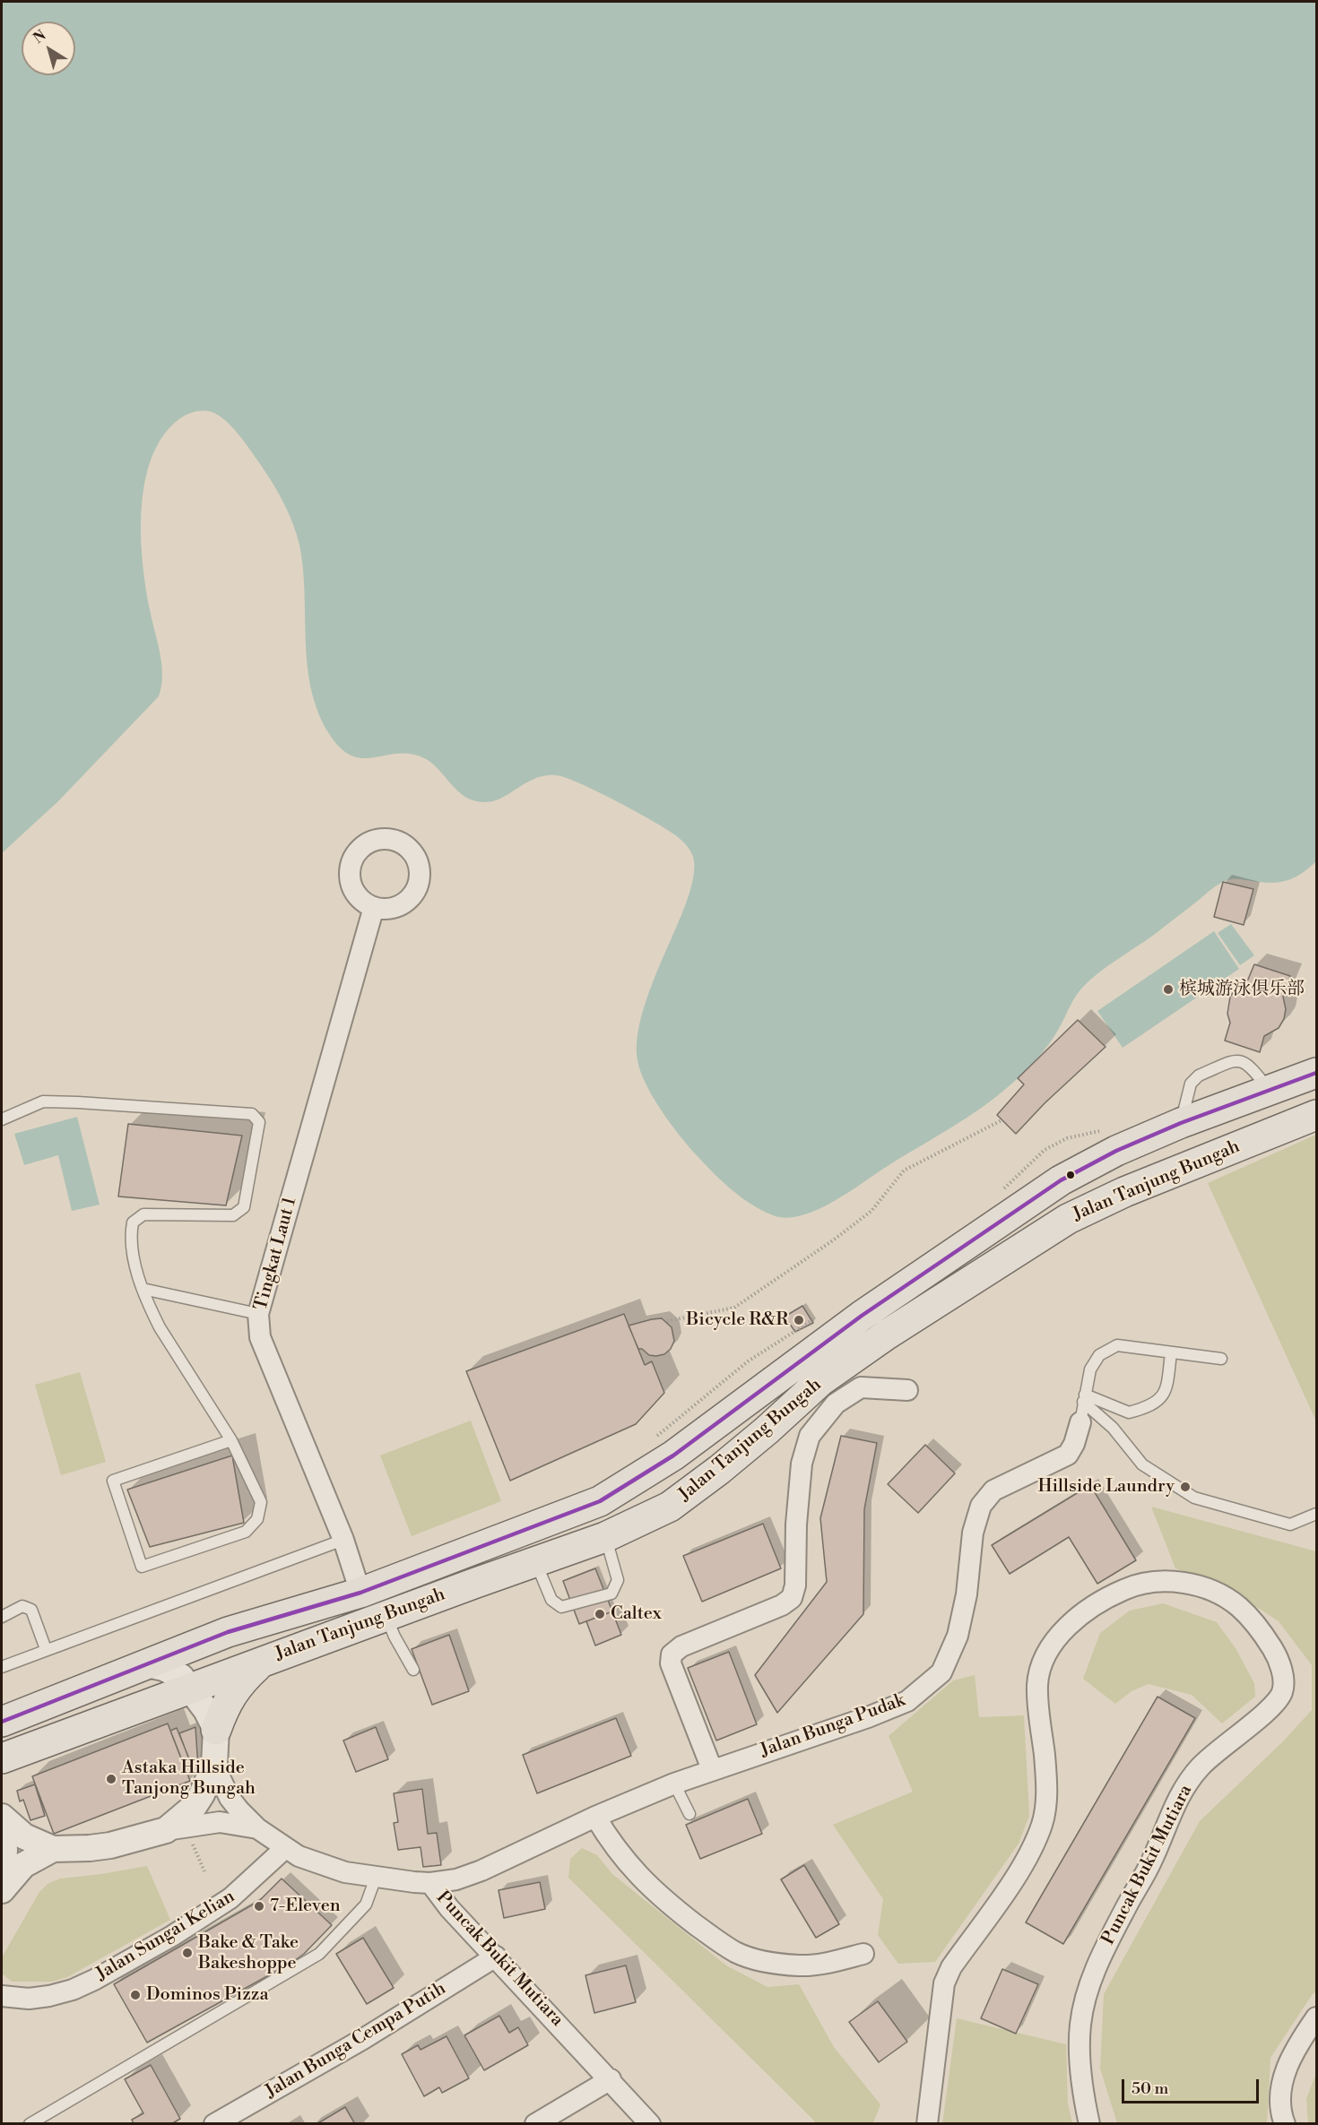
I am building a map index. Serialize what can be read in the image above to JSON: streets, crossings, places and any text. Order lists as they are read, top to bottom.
{
  "streets": {
    "main road": ["Jalan Tanjung Bungah"],
    "street": [
      "Tingkat Laut 1",
      "Jalan Bunga Pudak",
      "Puncak Bukit Mutiara",
      "Jalan Sungai Kelian",
      "Jalan Bunga Cempa Putih"
    ]
  },
  "crossings": [
    ["Jalan Tanjung Bungah", "Tingkat Laut 1"],
    ["Jalan Bunga Pudak", "Puncak Bukit Mutiara"],
    ["Puncak Bukit Mutiara", "Jalan Sungai Kelian"],
    ["Puncak Bukit Mutiara", "Jalan Bunga Cempa Putih"]
  ],
  "places": [
    "槟城游泳俱乐部",
    "Bicycle R&R",
    "Hillside Laundry",
    "Caltex",
    "Astaka Hillside Tanjong Bungah",
    "7-Eleven",
    "Bake & Take Bakeshoppe",
    "Dominos Pizza"
  ],
  "scale_bar": "50 m",
  "north": "top left"
}
